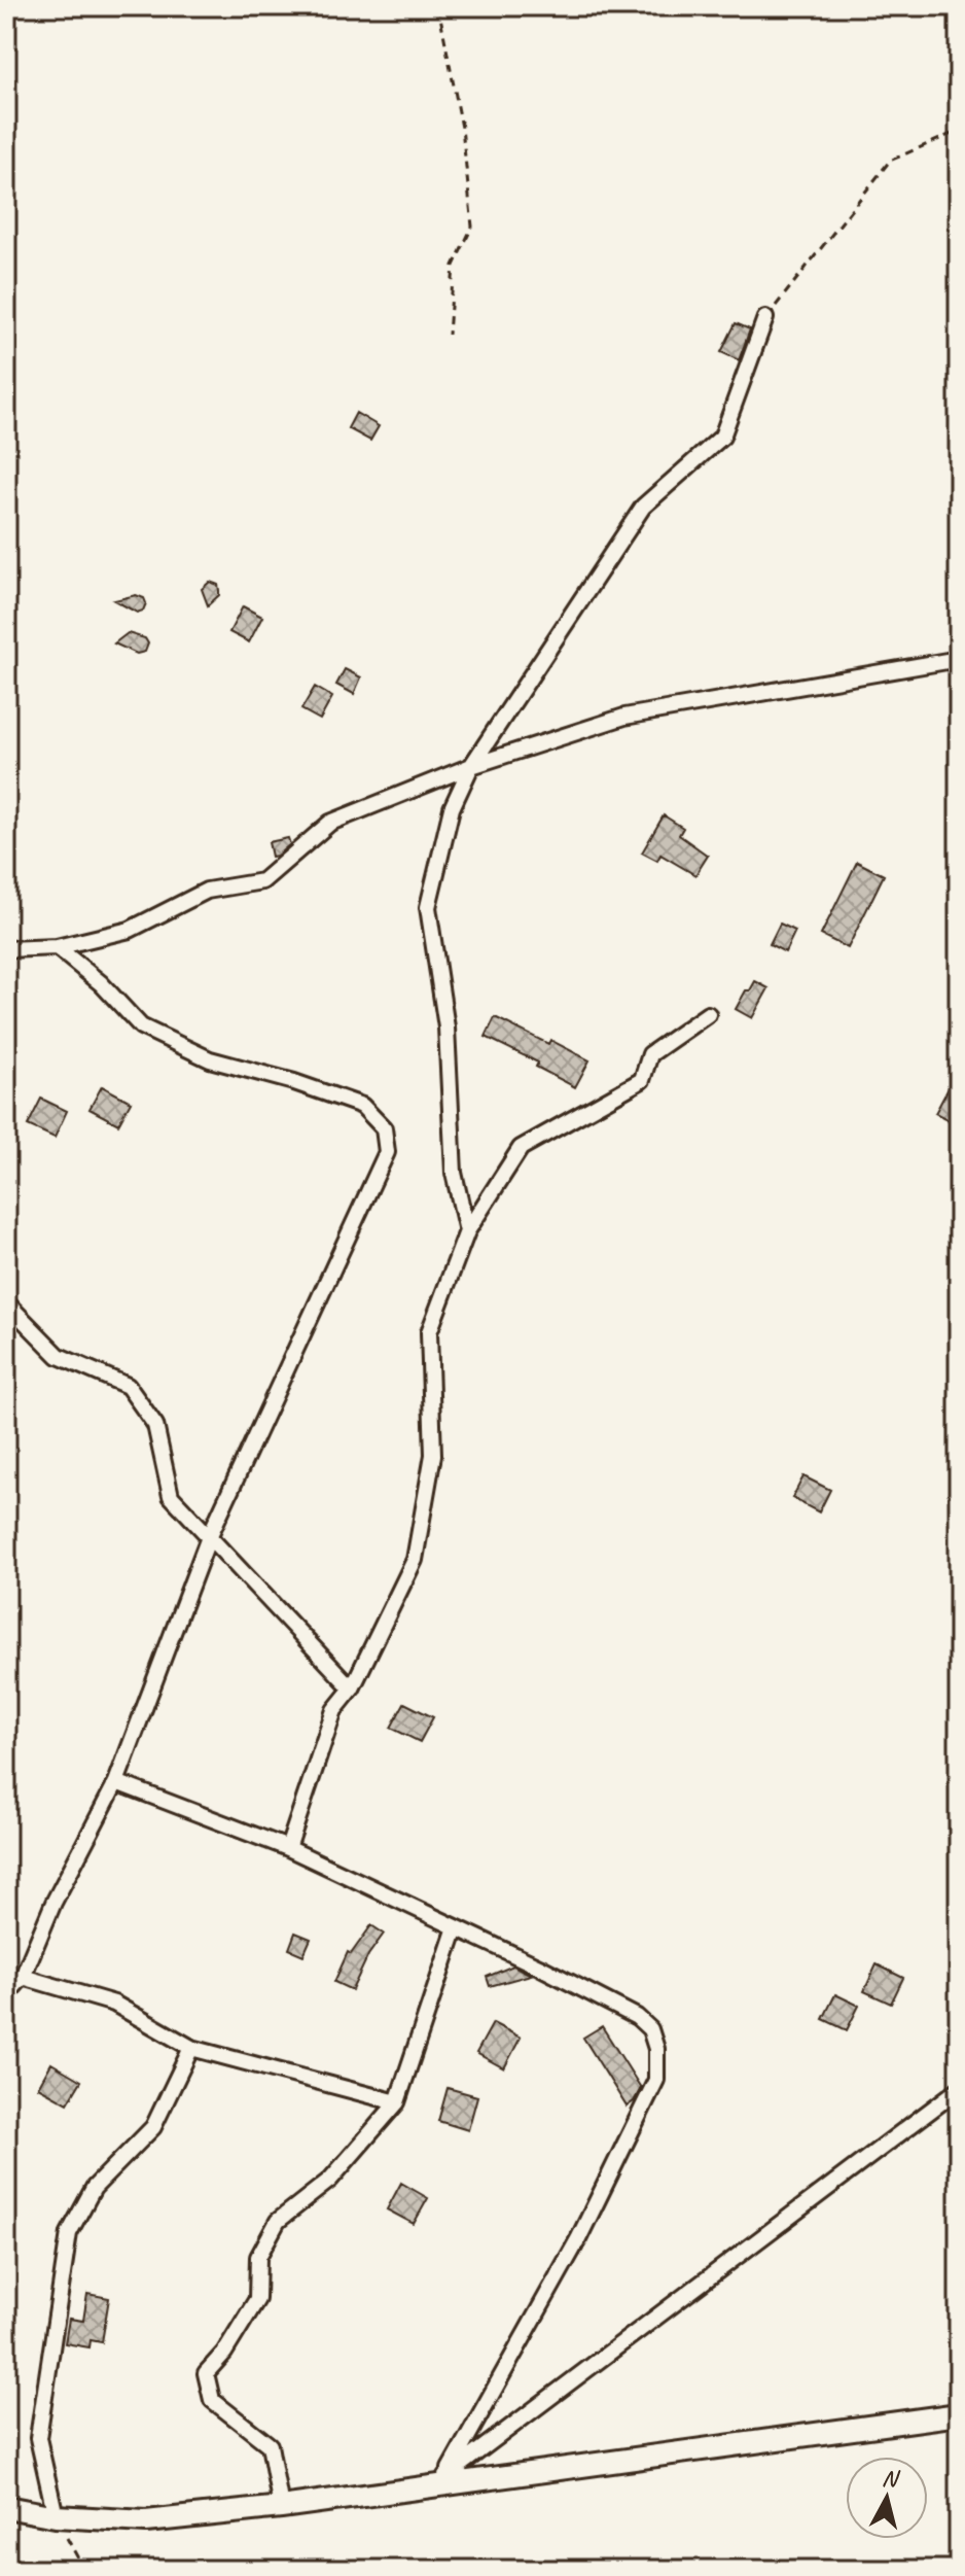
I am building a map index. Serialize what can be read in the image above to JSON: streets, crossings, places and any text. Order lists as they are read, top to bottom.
{
  "north": "top"
}
